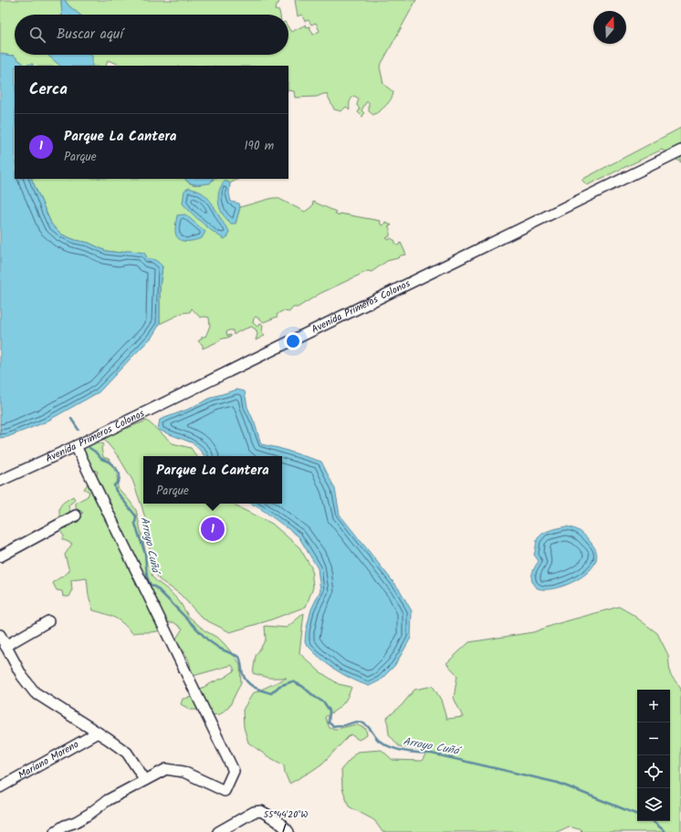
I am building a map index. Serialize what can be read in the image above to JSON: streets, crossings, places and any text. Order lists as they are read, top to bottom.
{
  "streets": {
    "street": ["Avenida Primeros Colonos", "Mariano Moreno"]
  },
  "water": ["Arroyo Cuñá"],
  "north": "top",
  "page": {
    "search": "Buscar aquí",
    "heading": "Cerca",
    "list": [
      {
        "mark": "1",
        "name": "Parque La Cantera",
        "note": "Parque",
        "value": "190 m"
      }
    ],
    "popup": ["Parque La Cantera", "Parque"],
    "pins": "1",
    "map_buttons": ["+", "−"]
  },
  "coordinates": ["55°44'20\"W"]
}
